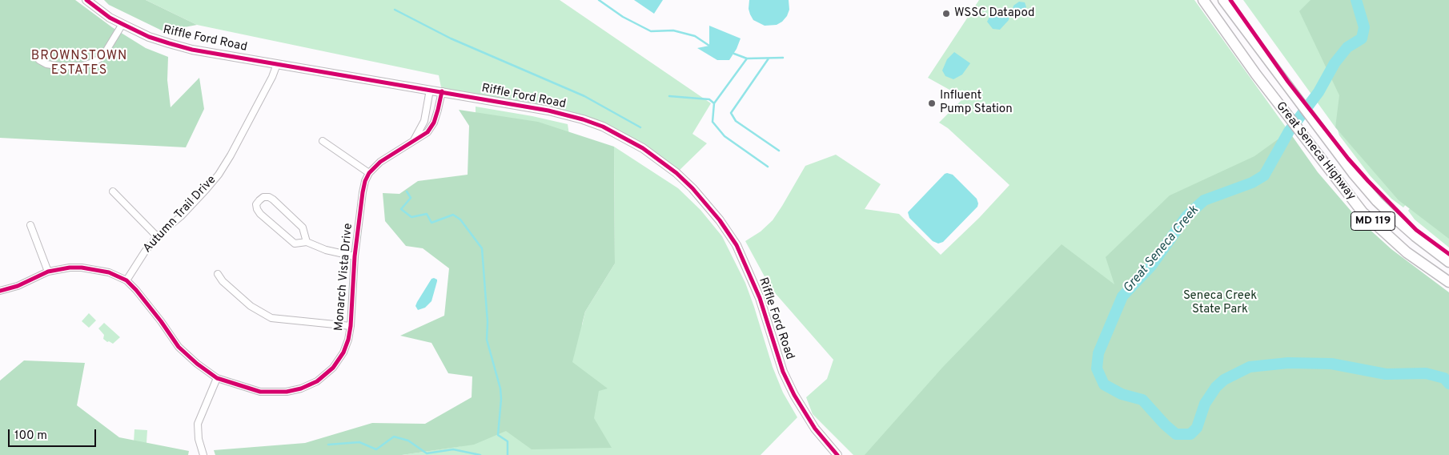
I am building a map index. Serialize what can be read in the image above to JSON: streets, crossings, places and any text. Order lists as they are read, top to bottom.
{
  "streets": {
    "main road": ["Great Seneca Highway", "MD 119"],
    "street": ["Riffle Ford Road", "Autumn Trail Drive", "Monarch Vista Drive"]
  },
  "crossings": [
    ["Riffle Ford Road", "Autumn Trail Drive"],
    ["Riffle Ford Road", "Monarch Vista Drive"],
    ["Autumn Trail Drive", "Monarch Vista Drive"]
  ],
  "districts": ["BROWNSTOWN ESTATES"],
  "water": ["Great Seneca Creek"],
  "parks": ["Seneca Creek State Park"],
  "places": ["WSSC Datapod", "Influent Pump Station"],
  "scale_bar": "100 m"
}
